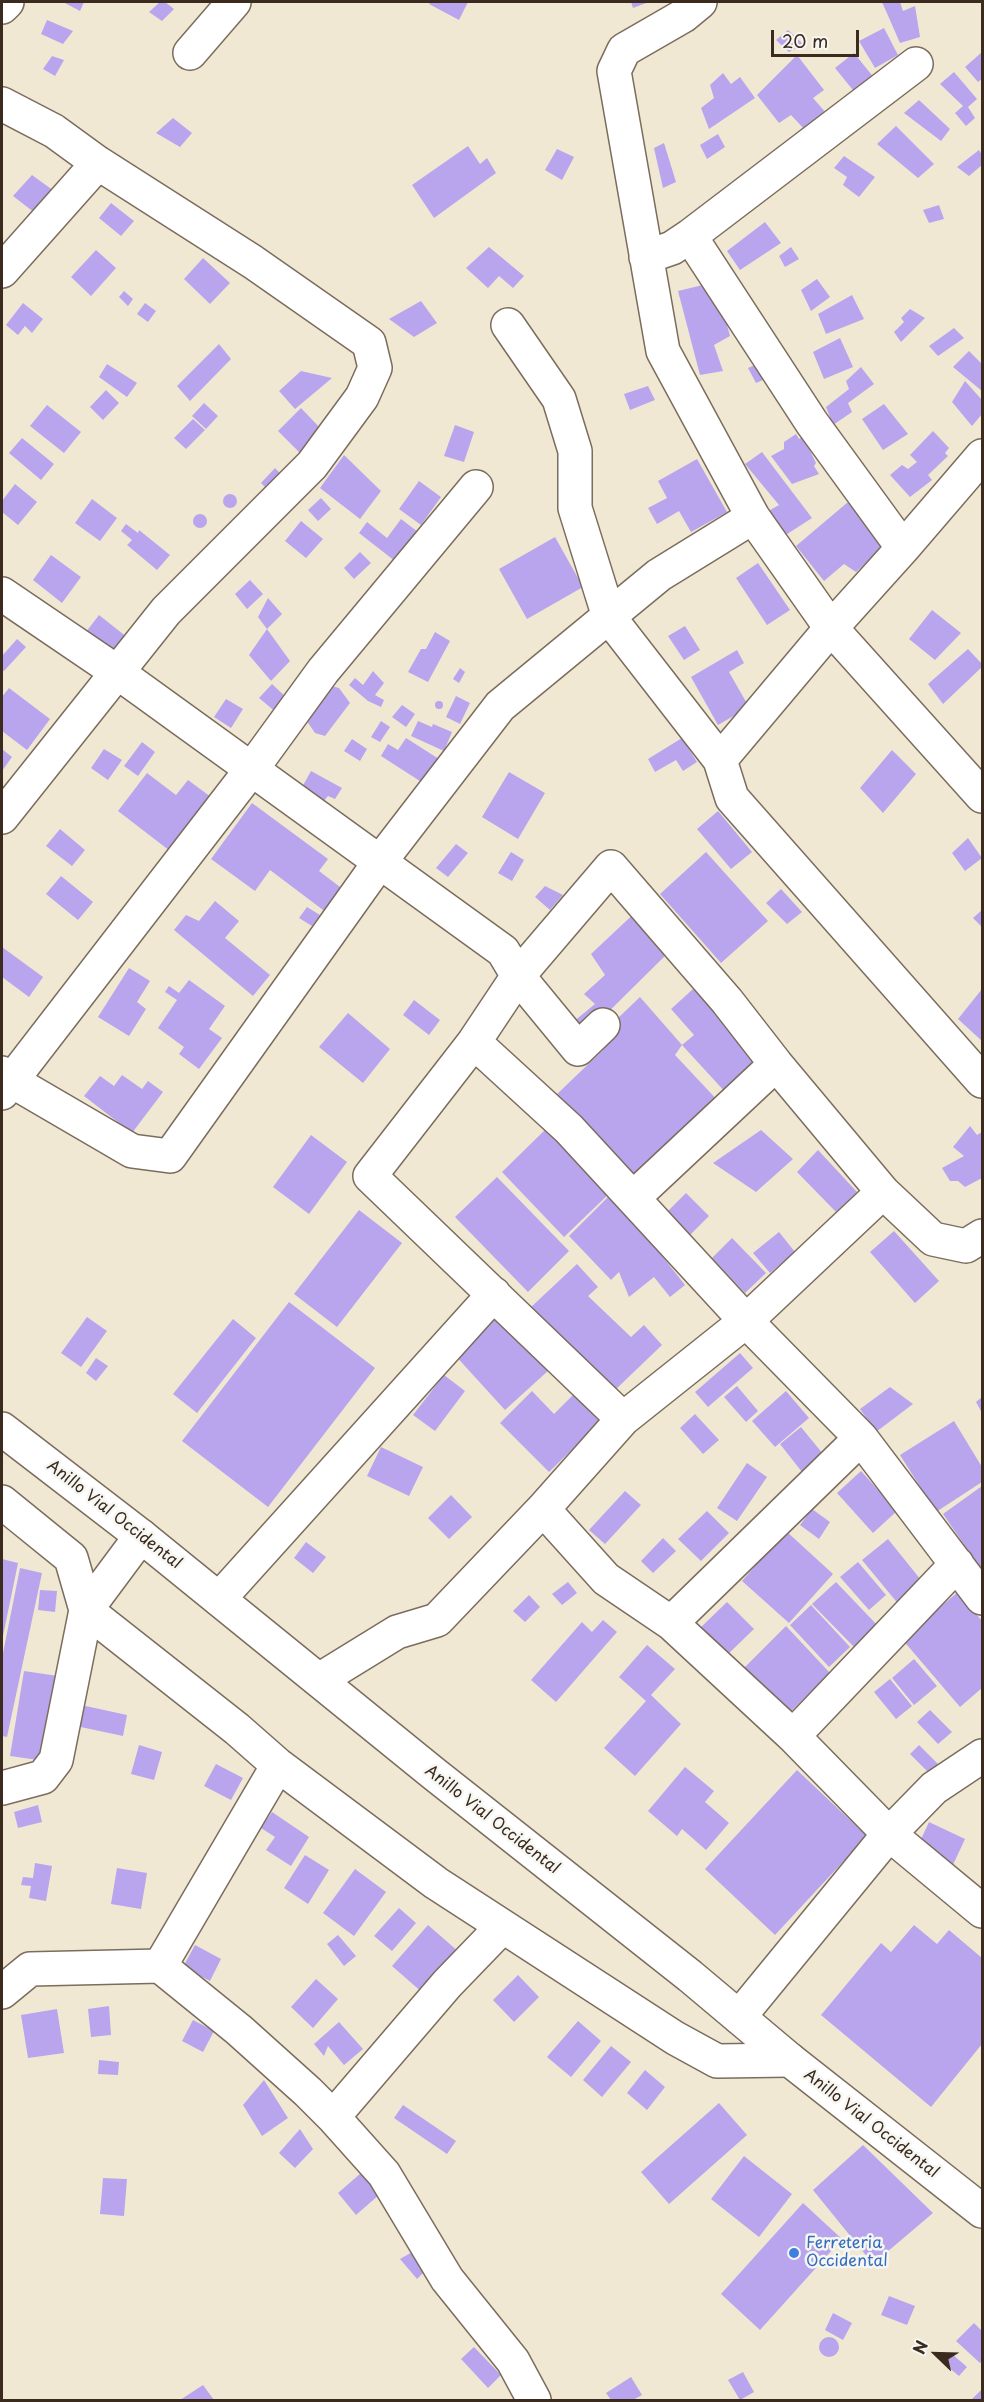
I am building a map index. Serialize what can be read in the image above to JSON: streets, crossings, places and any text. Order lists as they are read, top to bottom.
{
  "streets": {
    "main road": ["Anillo Vial Occidental"]
  },
  "places": ["Ferreteria Occidental"],
  "scale_bar": "20 m",
  "north": "top left"
}
